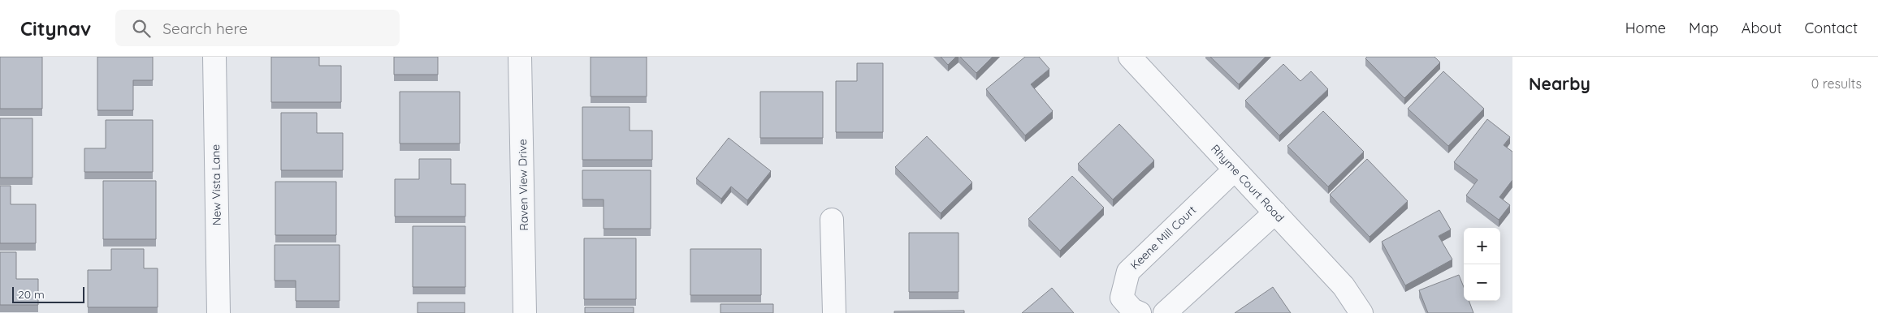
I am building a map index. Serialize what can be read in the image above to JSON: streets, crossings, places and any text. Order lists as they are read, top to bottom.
{
  "streets": {
    "street": [
      "Rhyme Court Road",
      "New Vista Lane",
      "Raven View Drive",
      "Keene Mill Court"
    ]
  },
  "crossings": [
    ["Rhyme Court Road", "Keene Mill Court"]
  ],
  "scale_bar": "20 m",
  "page": {
    "header": "Citynav",
    "search": "Search here",
    "nav": [
      "Home",
      "Map",
      "About",
      "Contact"
    ],
    "heading": ["Nearby", "0 results"],
    "map_buttons": ["+", "−"],
    "scale": "20 m"
  }
}
